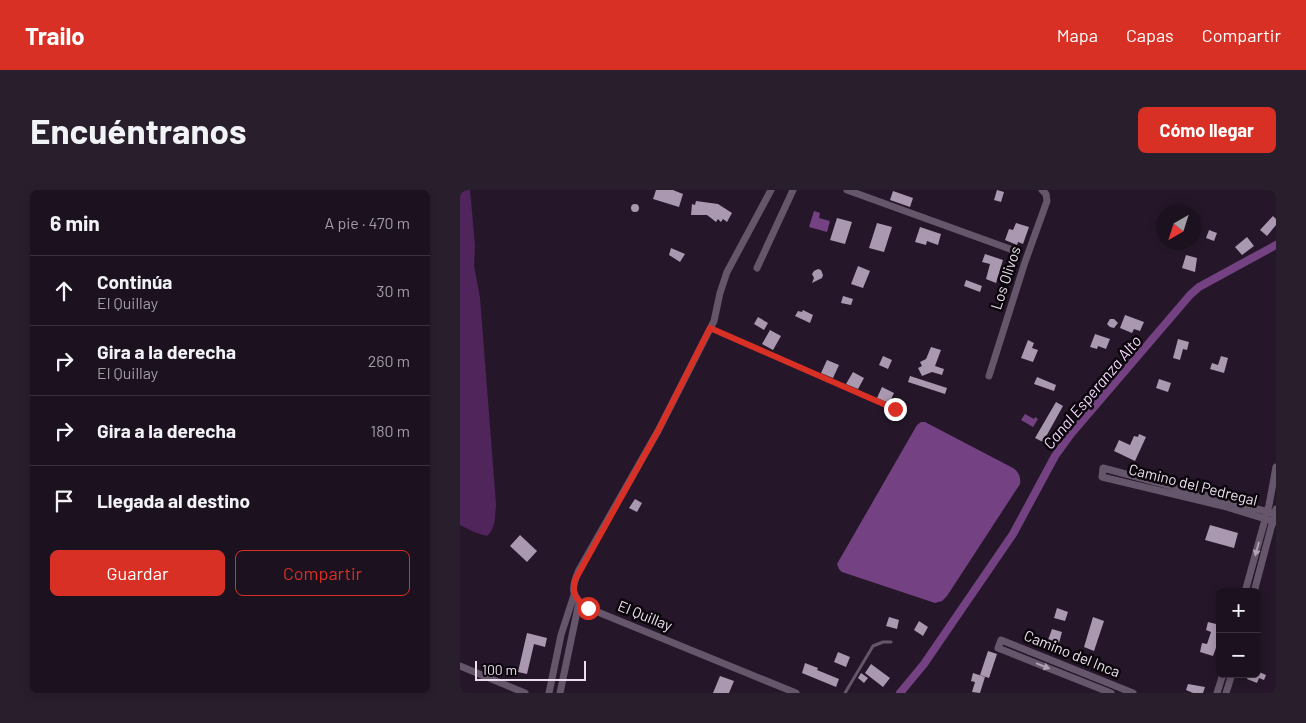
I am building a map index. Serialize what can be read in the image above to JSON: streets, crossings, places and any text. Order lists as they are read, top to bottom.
{
  "streets": {
    "street": [
      "Los Olivos",
      "Camino del Pedregal",
      "El Quillay",
      "Camino del Inca"
    ]
  },
  "water": ["Canal Esperanza Alto"],
  "scale_bar": "100 m",
  "north": "bottom left",
  "page": {
    "header": "Trailo",
    "nav": ["Mapa", "Capas", "Compartir"],
    "buttons": [
      "Cómo llegar",
      ["Guardar", "Compartir"]
    ],
    "title": "Encuéntranos",
    "heading": ["6 min", "A pie · 470 m"],
    "list": [
      ["Continúa", "El Quillay", "30 m"],
      ["Gira a la derecha", "El Quillay", "260 m"],
      ["Gira a la derecha", "180 m"],
      "Llegada al destino"
    ],
    "map_buttons": ["+", "−"],
    "scale": "100 m"
  }
}
